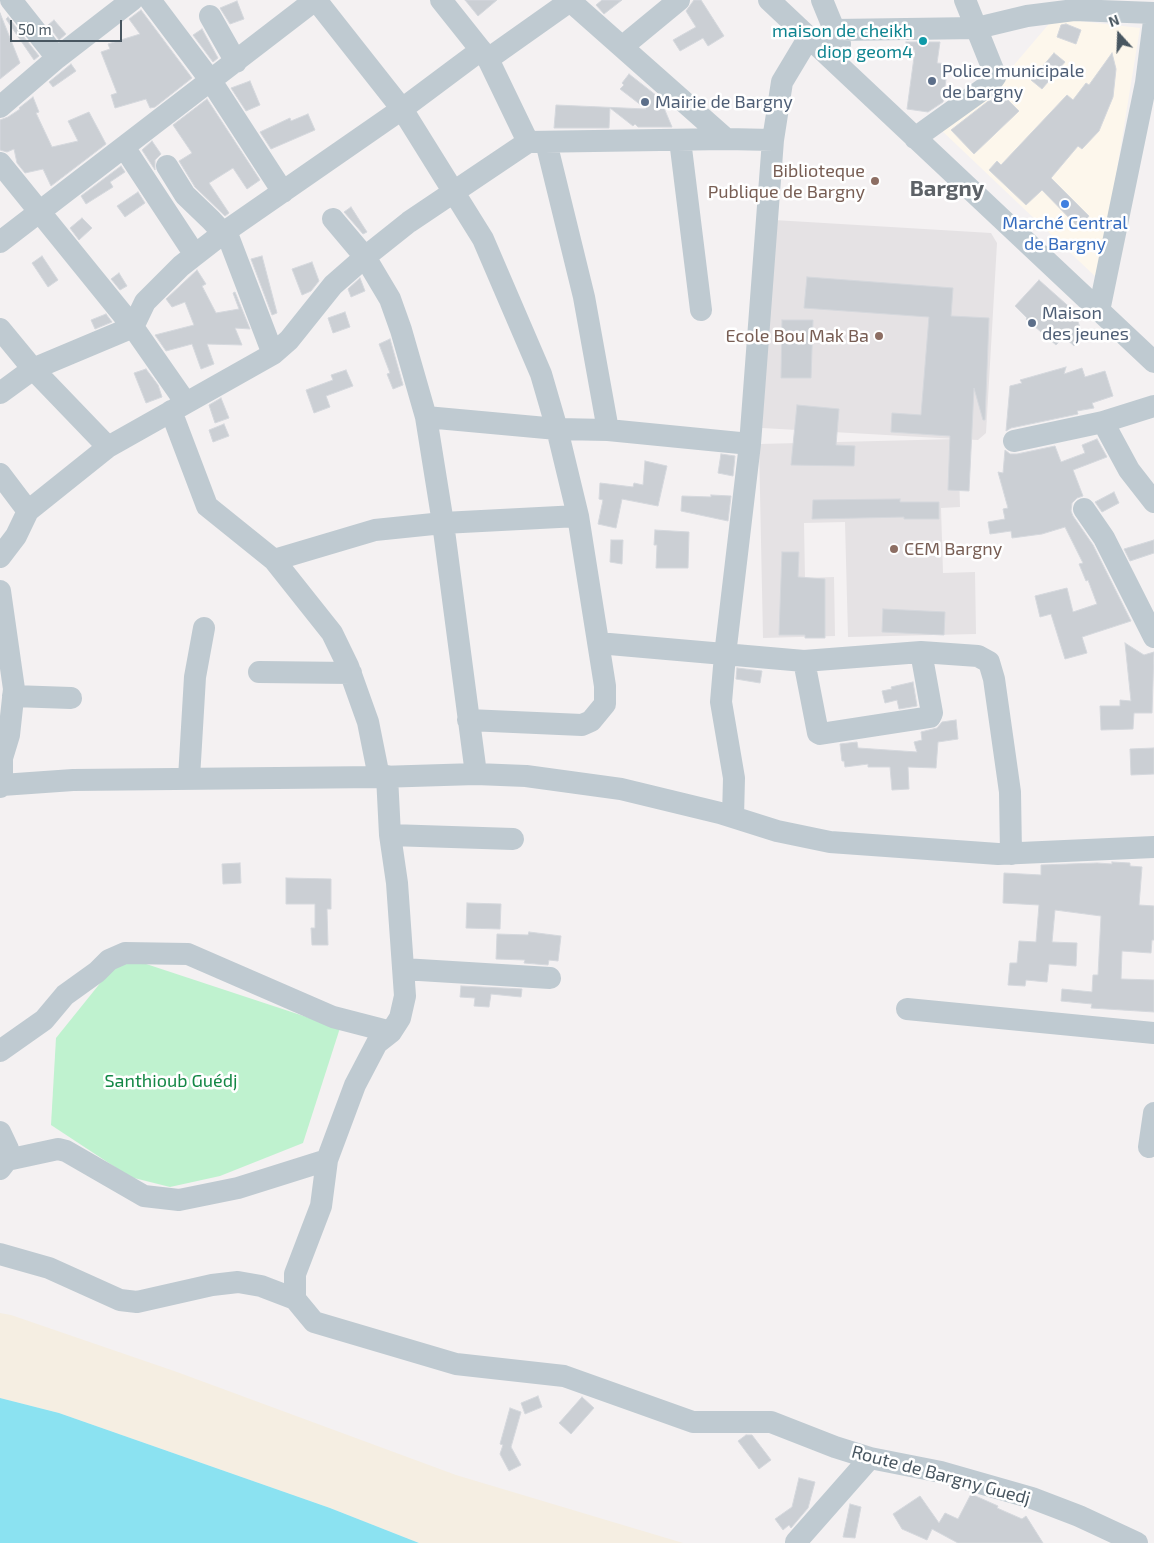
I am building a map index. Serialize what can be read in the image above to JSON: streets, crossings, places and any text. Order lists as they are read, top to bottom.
{
  "streets": {
    "street": ["Route de Bargny Guedj"]
  },
  "districts": ["Bargny"],
  "parks": ["Santhioub Guédj"],
  "places": [
    "maison de cheikh diop geom4",
    "Police municipale de bargny",
    "Mairie de Bargny",
    "Biblioteque Publique de Bargny",
    "Marché Central de Bargny",
    "Maison des jeunes",
    "Ecole Bou Mak Ba",
    "CEM Bargny"
  ],
  "scale_bar": "50 m",
  "north": "top"
}
